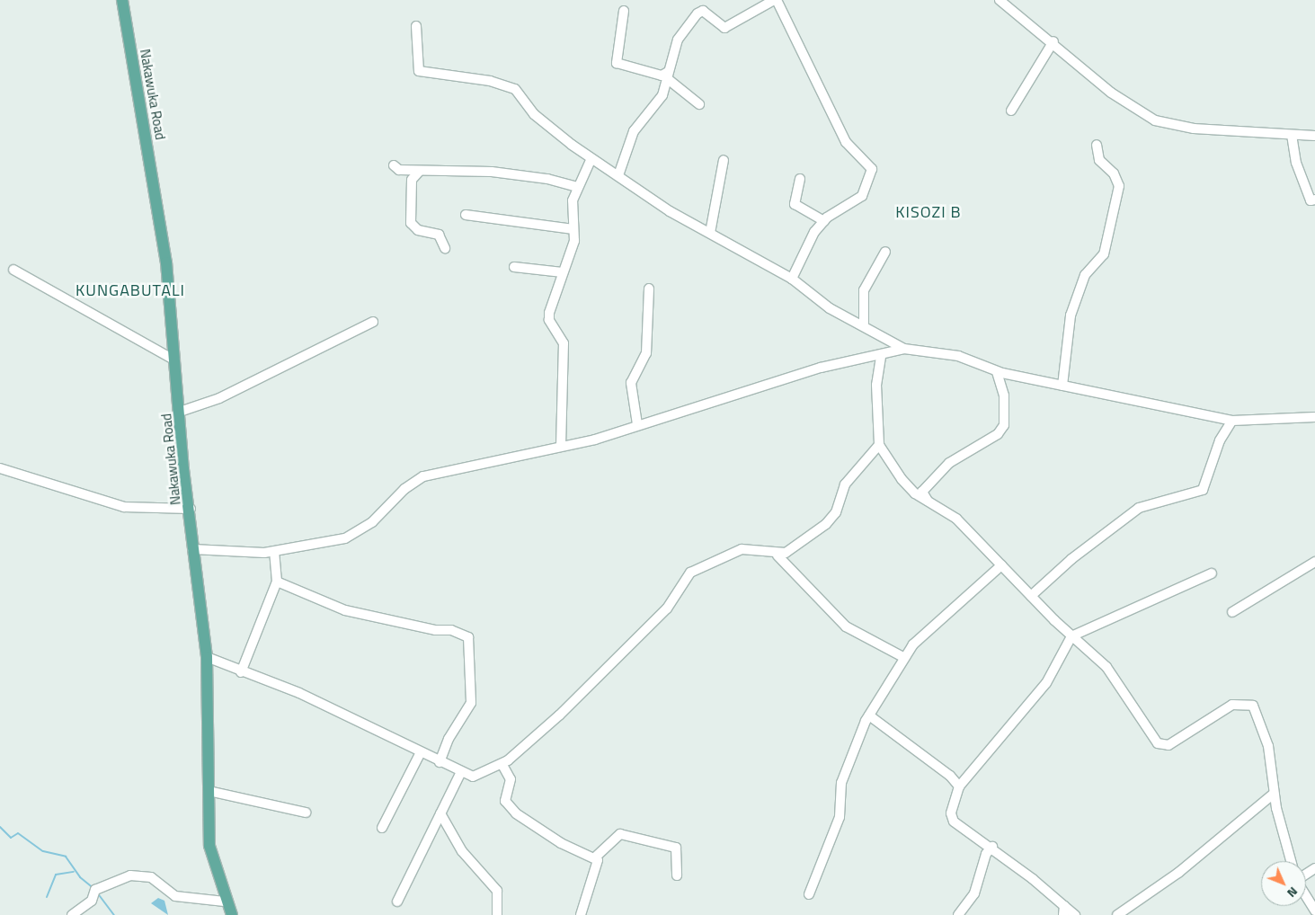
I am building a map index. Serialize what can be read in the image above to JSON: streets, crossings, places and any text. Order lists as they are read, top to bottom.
{
  "streets": {
    "main road": ["Nakawuka Road"]
  },
  "districts": ["KISOZI B", "KUNGABUTALI"],
  "north": "bottom right"
}
